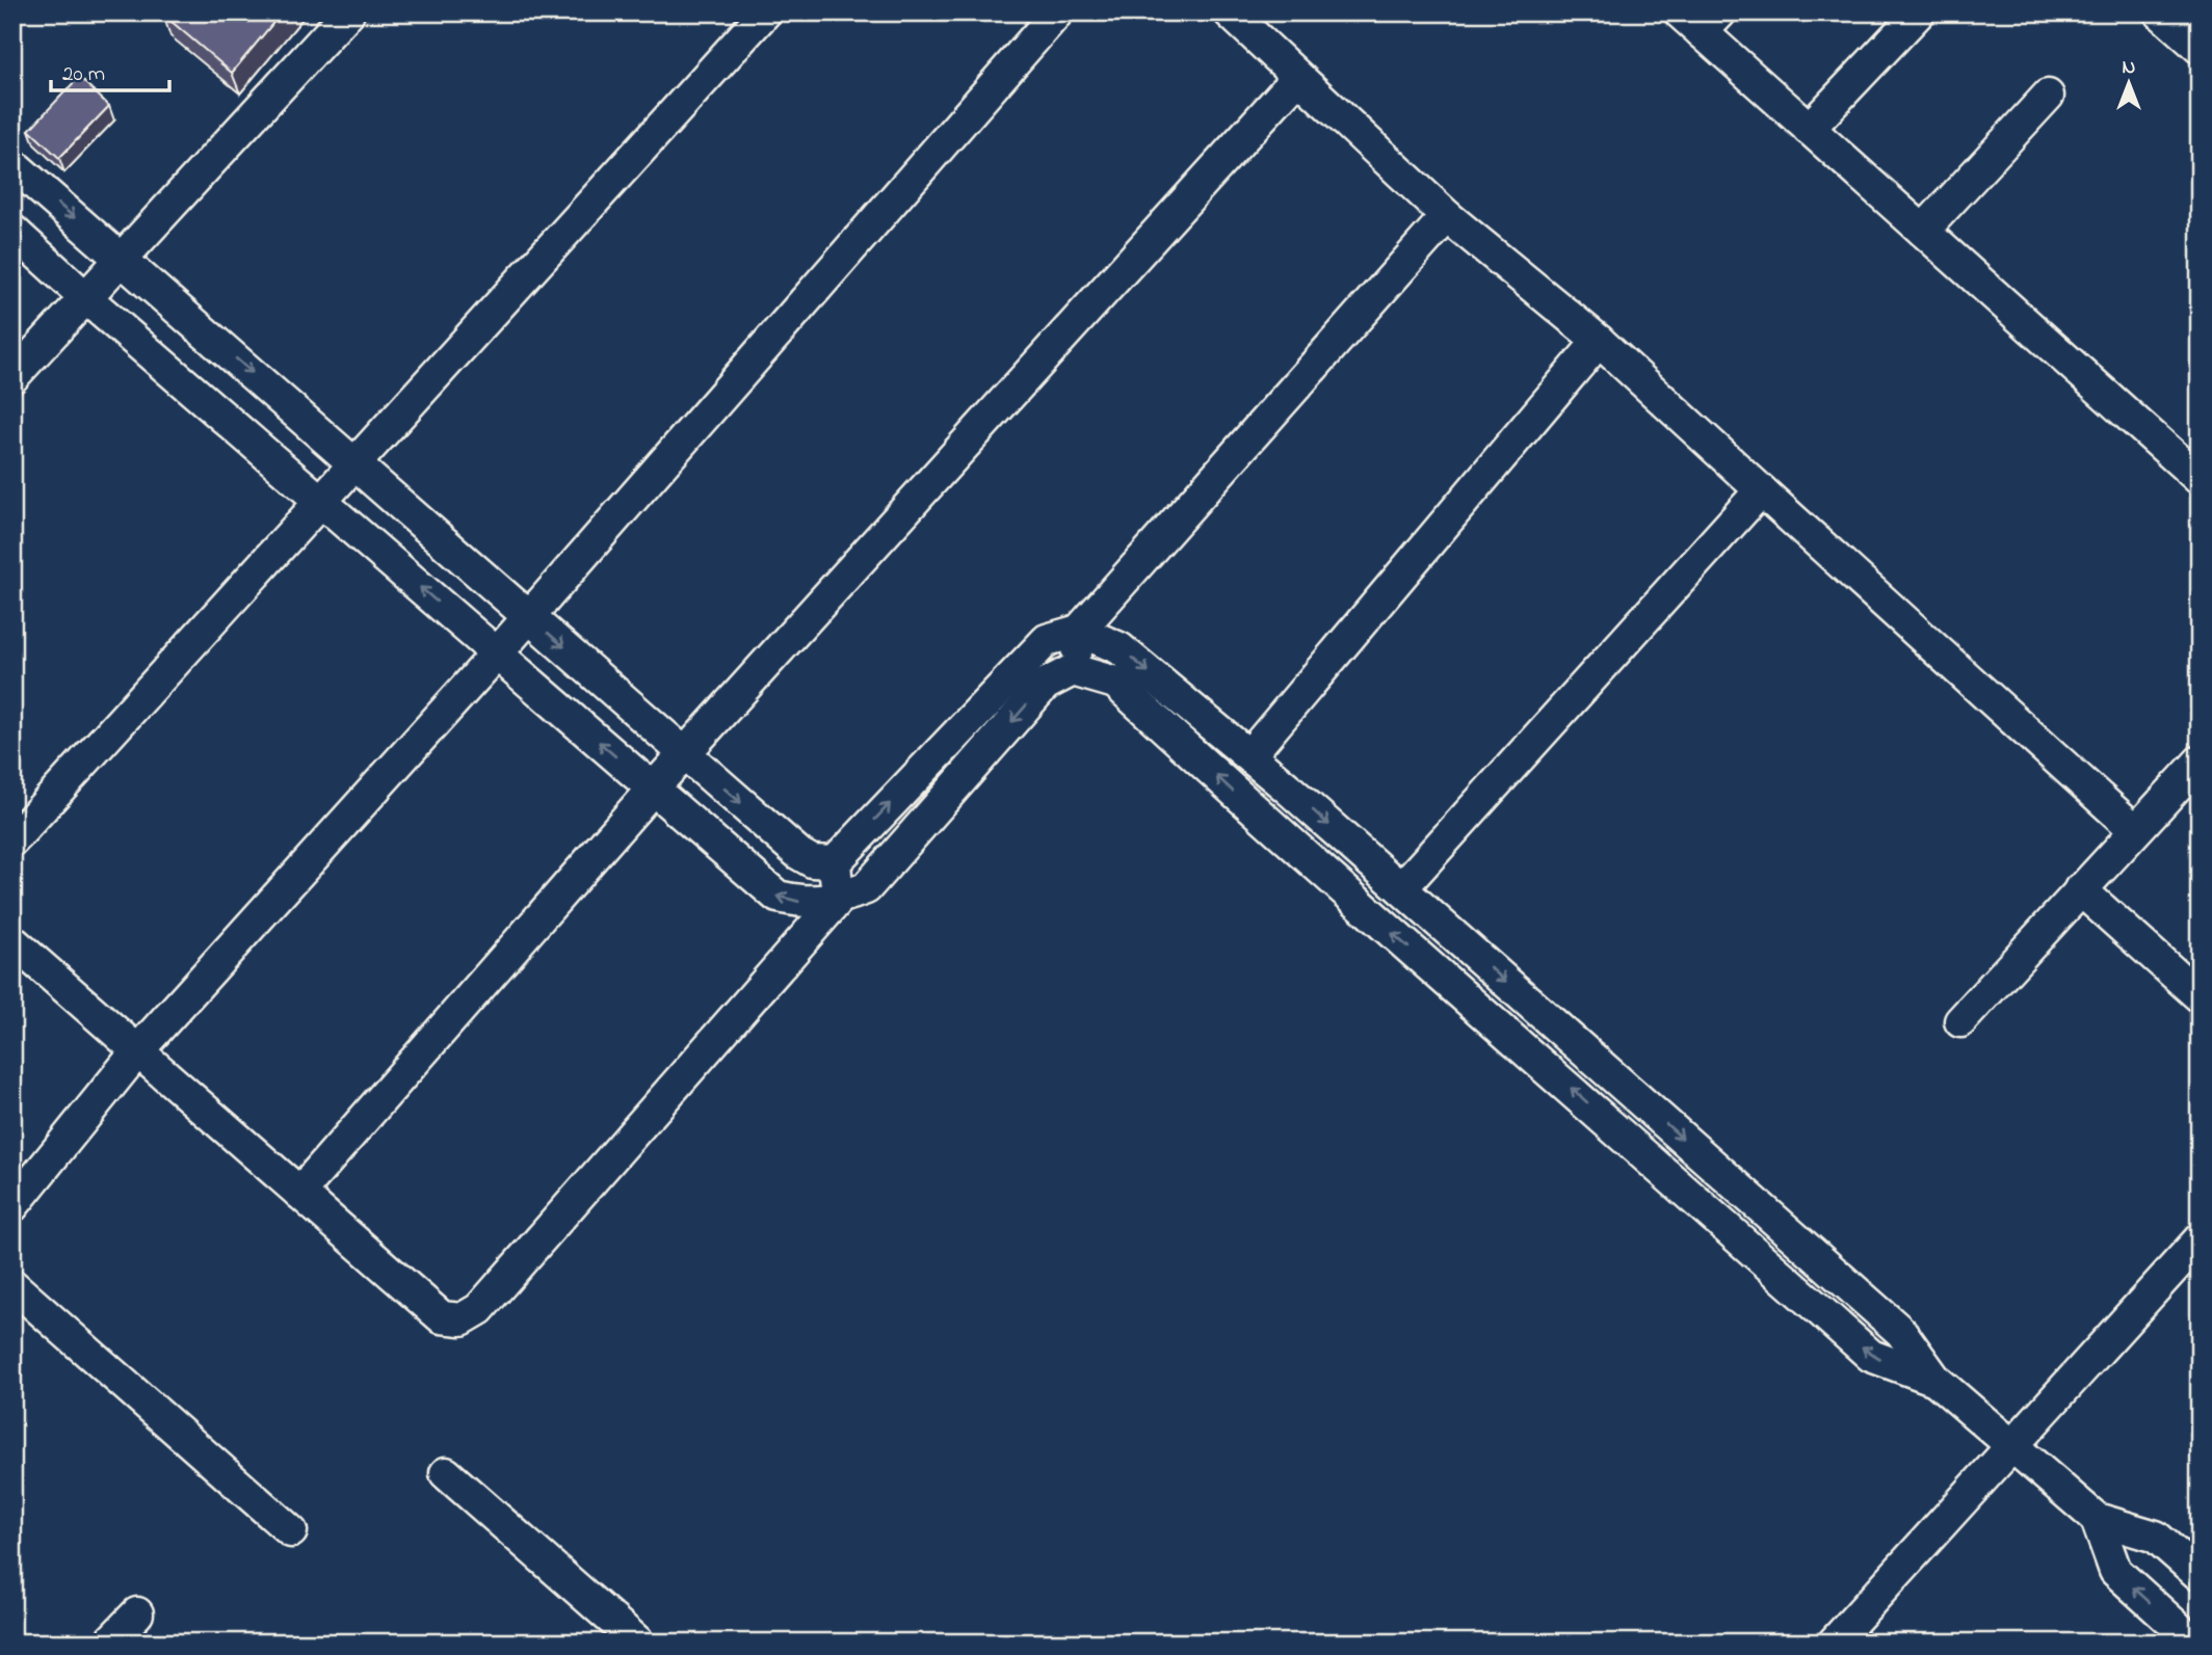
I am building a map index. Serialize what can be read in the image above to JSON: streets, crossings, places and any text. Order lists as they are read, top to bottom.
{
  "scale_bar": "20 m",
  "north": "top"
}
